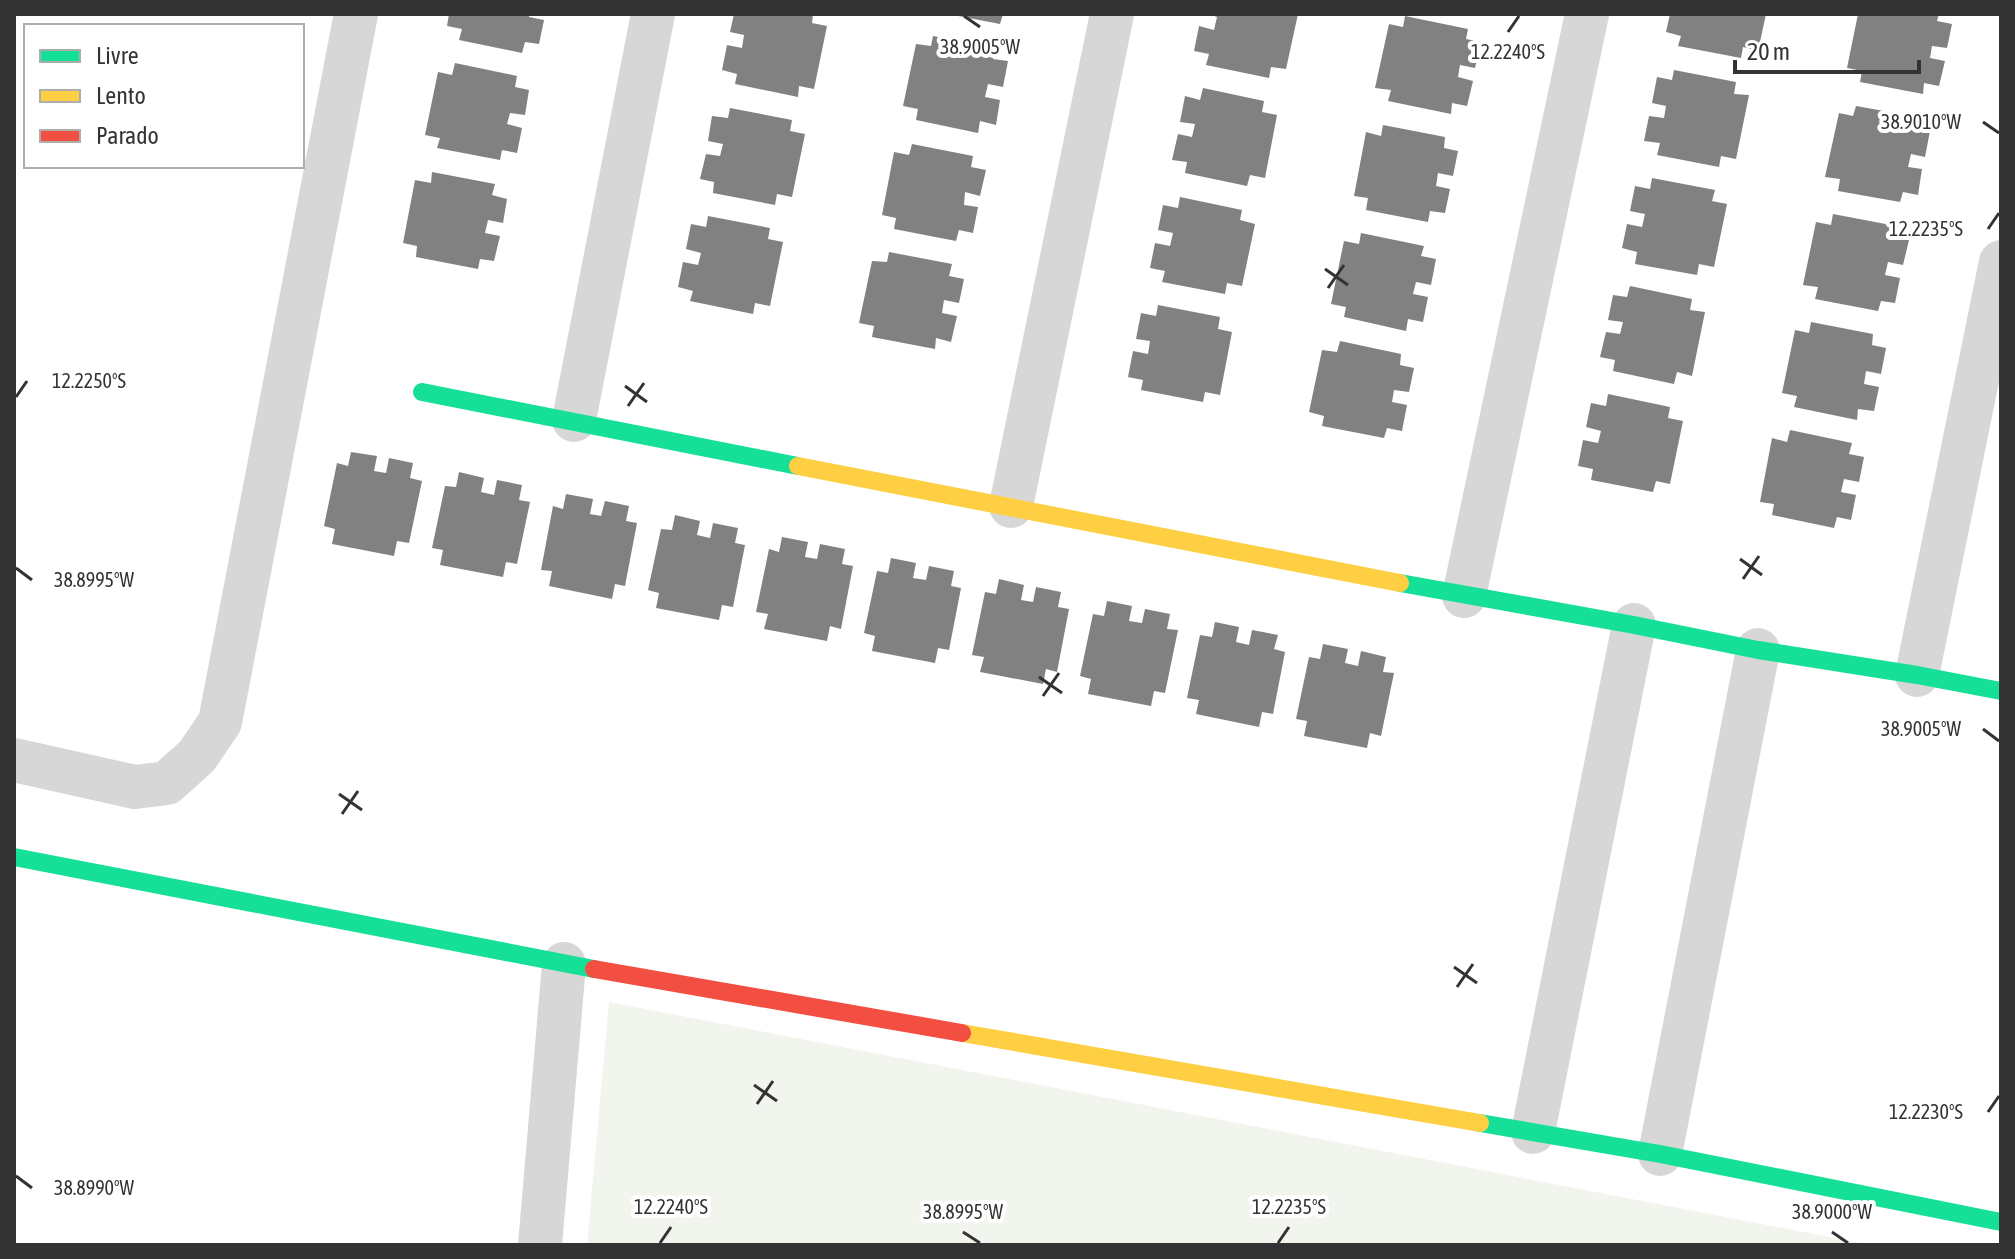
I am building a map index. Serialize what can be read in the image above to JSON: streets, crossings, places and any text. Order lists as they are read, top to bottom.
{
  "legend": ["Livre", "Lento", "Parado"],
  "scale_bar": "20 m",
  "coordinates": [
    "38.9005°W",
    "12.2240°S",
    "38.9010°W",
    "12.2235°S",
    "12.2250°S",
    "38.8995°W",
    "12.2230°S",
    "38.8990°W",
    "38.9000°W"
  ]
}
